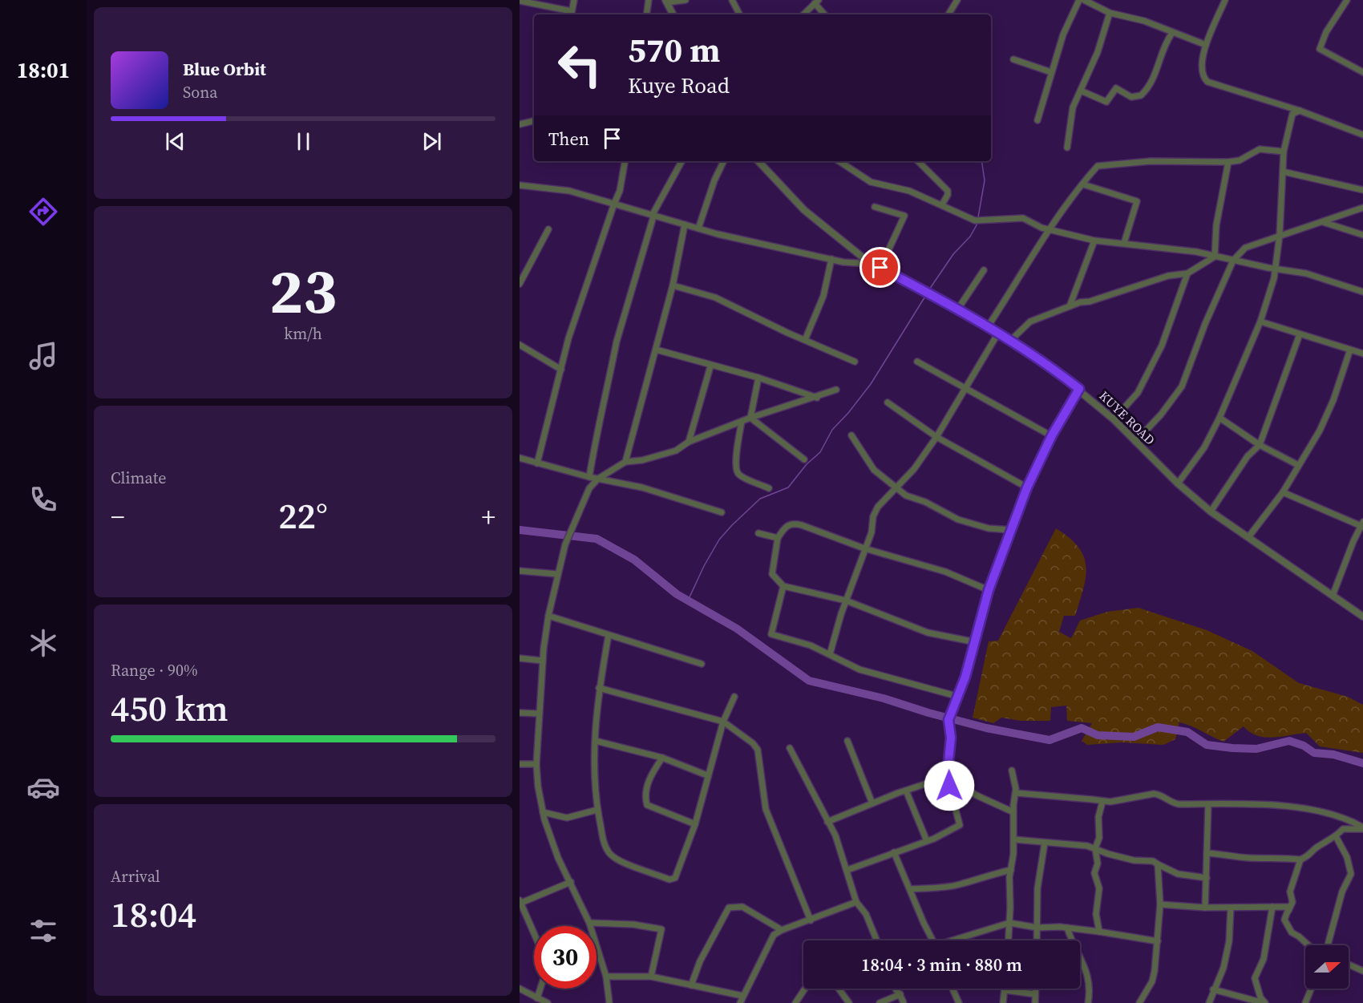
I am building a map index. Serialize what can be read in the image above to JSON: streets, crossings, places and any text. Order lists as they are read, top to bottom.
{
  "streets": {
    "street": ["KUYE ROAD"]
  },
  "north": "right",
  "page": {
    "tabs": "18:01",
    "turn": ["570 m", "Kuye Road"],
    "song": ["Blue Orbit", "Sona"],
    "then": "Then",
    "tile": [
      ["23", "km/h"],
      "Climate",
      ["Range · 90%", "450 km"],
      ["Arrival", "18:04"]
    ],
    "heat": ["−", "22°", "+"],
    "limit": "30",
    "trip": "18:04 · 3 min · 880 m"
  }
}
